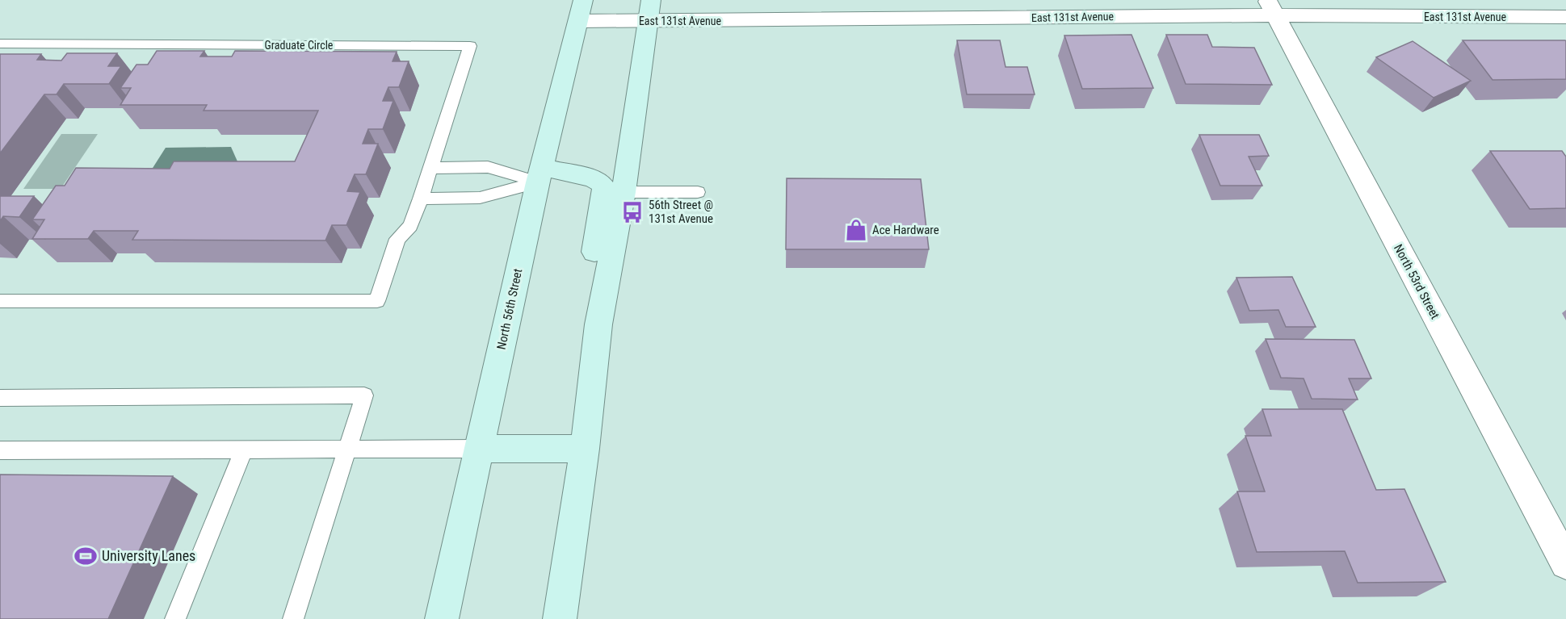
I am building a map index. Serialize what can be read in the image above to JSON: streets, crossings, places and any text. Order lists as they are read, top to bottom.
{
  "streets": {
    "main road": ["North 56th Street"],
    "street": ["East 131st Avenue", "North 53rd Street"],
    "lane": ["Graduate Circle"]
  },
  "crossings": [
    ["East 131st Avenue", "North 53rd Street"],
    ["East 131st Avenue", "North 56th Street"]
  ],
  "places": {
    "bus stop": ["56th Street @ 131st Avenue"],
    "shop": ["Ace Hardware"],
    "sports": ["University Lanes"]
  }
}
